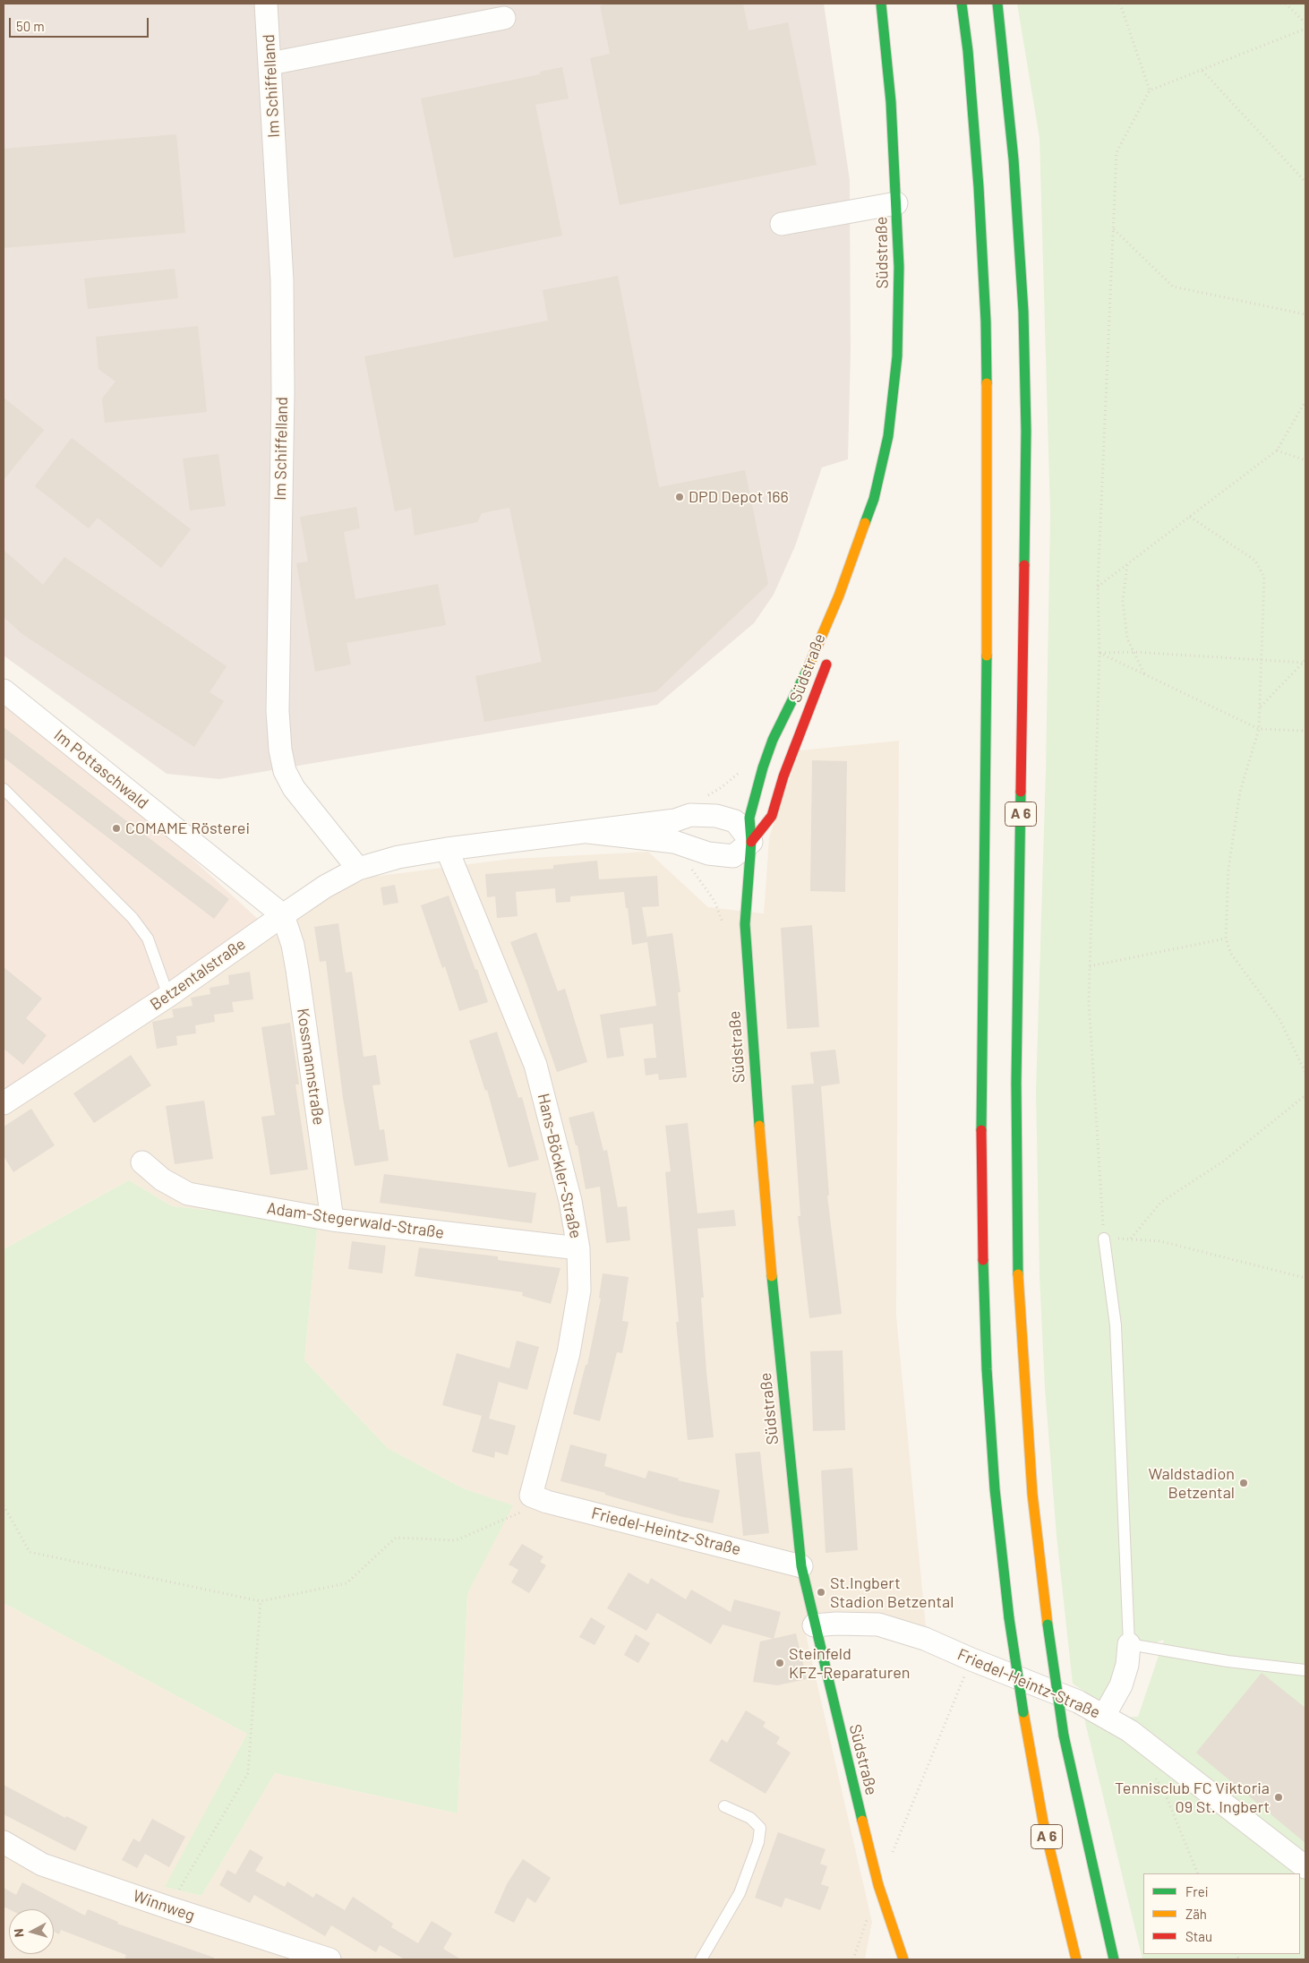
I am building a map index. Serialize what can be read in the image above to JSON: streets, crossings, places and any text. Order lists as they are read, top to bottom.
{
  "streets": {
    "main road": ["Südstraße", "A 6"],
    "street": [
      "Im Schiffelland",
      "Im Pottaschwald",
      "Betzentalstraße",
      "Kossmannstraße",
      "Hans-Böckler-Straße",
      "Adam-Stegerwald-Straße",
      "Friedel-Heintz-Straße",
      "Winnweg"
    ]
  },
  "crossings": [
    ["Im Schiffelland", "Betzentalstraße"],
    ["Südstraße", "Friedel-Heintz-Straße"],
    ["Im Pottaschwald", "Betzentalstraße"],
    ["Im Pottaschwald", "Kossmannstraße"],
    ["Betzentalstraße", "Kossmannstraße"],
    ["Betzentalstraße", "Hans-Böckler-Straße"],
    ["Kossmannstraße", "Adam-Stegerwald-Straße"],
    ["Hans-Böckler-Straße", "Adam-Stegerwald-Straße"],
    ["Hans-Böckler-Straße", "Friedel-Heintz-Straße"]
  ],
  "places": [
    "DPD Depot 166",
    "COMAME Rösterei",
    "Waldstadion Betzental",
    "St.Ingbert Stadion Betzental",
    "Steinfeld KFZ-Reparaturen",
    "Tennisclub FC Viktoria 09 St. Ingbert"
  ],
  "legend": ["Frei", "Zäh", "Stau"],
  "scale_bar": "50 m",
  "north": "left"
}
